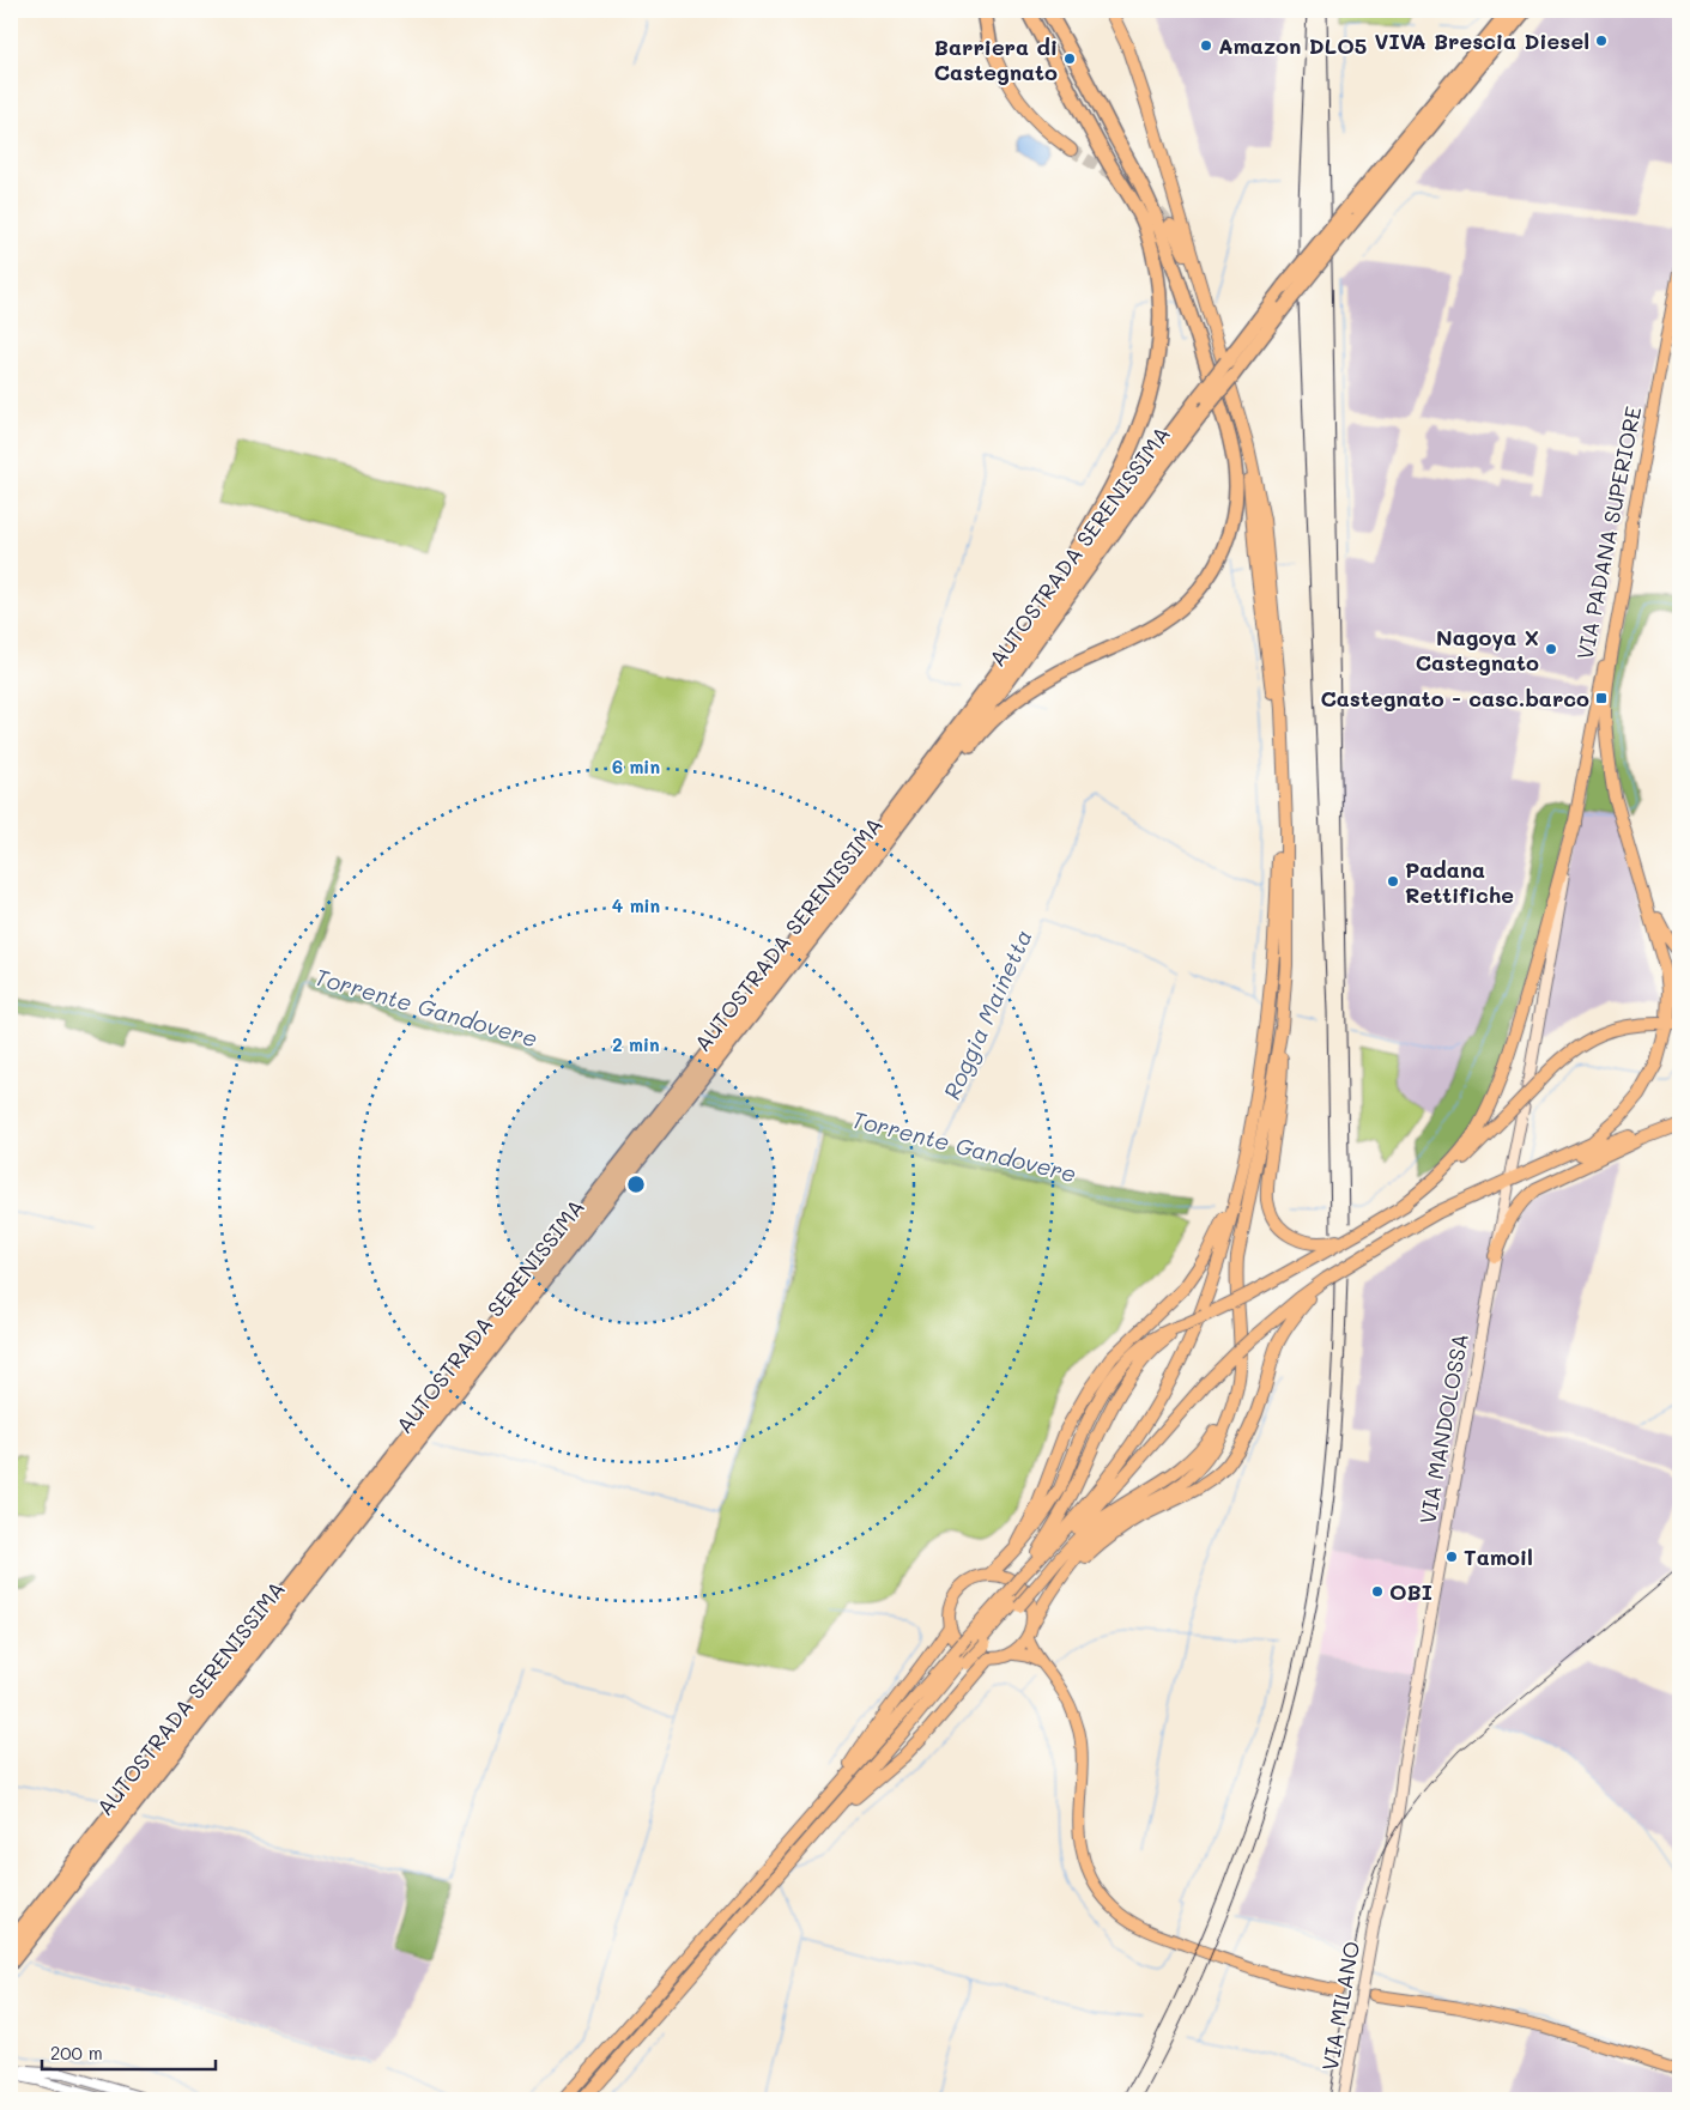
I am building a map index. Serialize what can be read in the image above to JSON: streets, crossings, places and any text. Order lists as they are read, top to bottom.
{
  "streets": {
    "highway": ["AUTOSTRADA SERENISSIMA"],
    "main road": ["VIA PADANA SUPERIORE", "VIA MANDOLOSSA", "VIA MILANO"]
  },
  "crossings": [
    ["VIA MANDOLOSSA", "VIA MILANO"]
  ],
  "water": ["Torrente Gandovere", "Roggia Mainetta"],
  "places": {
    "other": [
      "VIVA Brescia Diesel",
      "Amazon DLO5",
      "Barriera di Castegnato",
      "Nagoya X Castegnato",
      "Padana Rettifiche",
      "Tamoil",
      "OBI"
    ],
    "transit": ["Castegnato - casc.barco"]
  },
  "scale_bar": "200 m",
  "rings": ["6 min", "4 min", "2 min"]
}
